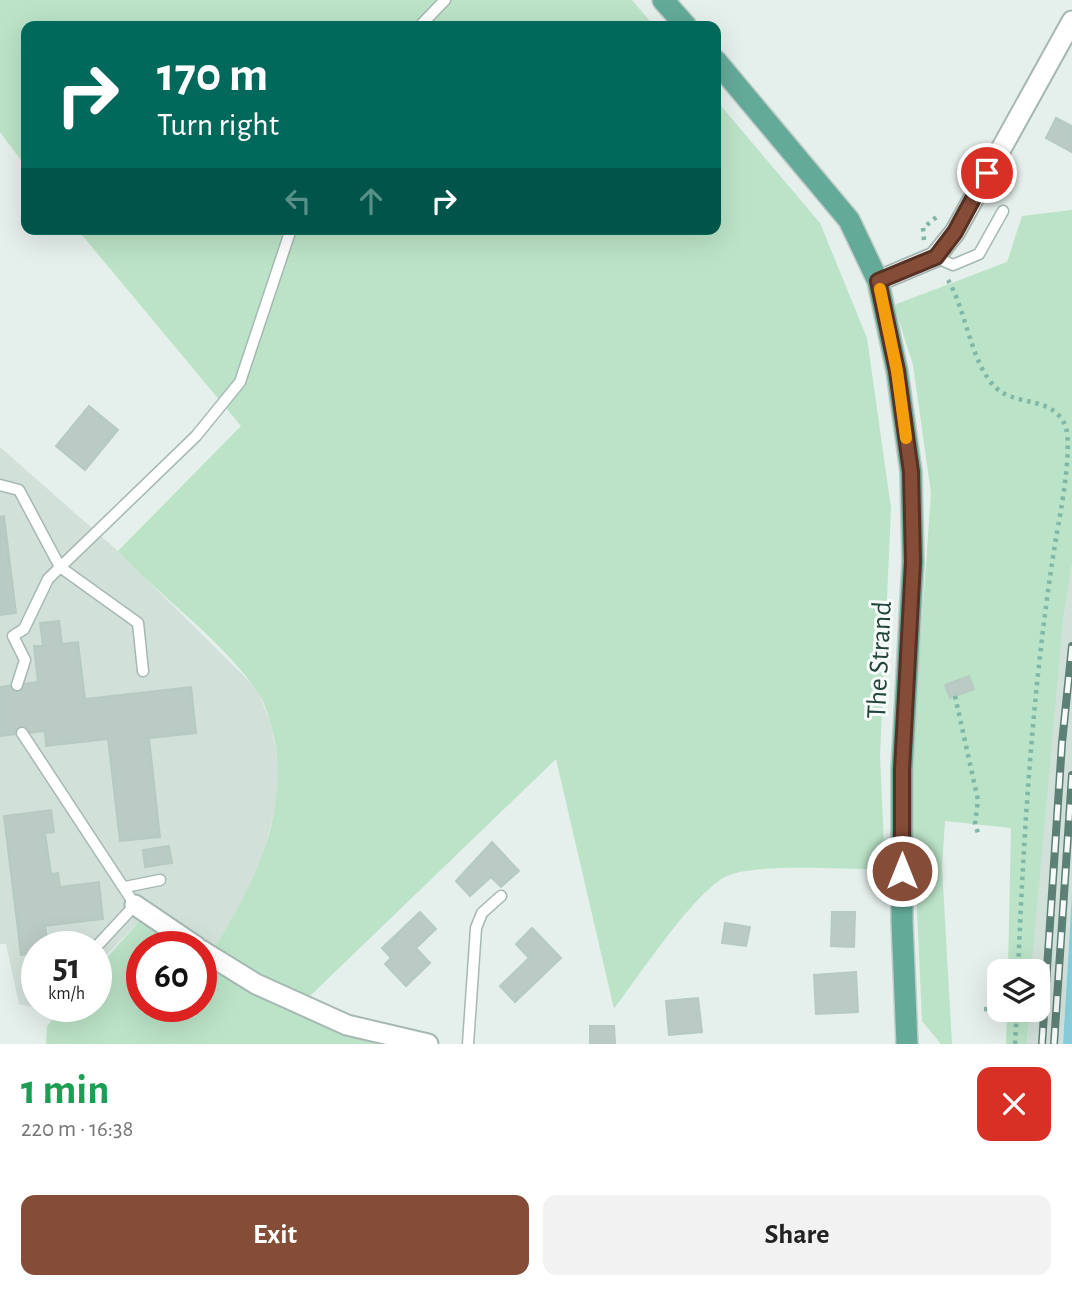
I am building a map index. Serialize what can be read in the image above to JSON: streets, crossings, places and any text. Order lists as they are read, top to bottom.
{
  "streets": {
    "main road": ["The Strand"]
  },
  "page": {
    "turn": ["170 m", "Turn right"],
    "speed": "51 km/h",
    "limit": "60",
    "heading": ["1 min", "220 m · 16:38"],
    "buttons": ["Exit", "Share"]
  }
}
